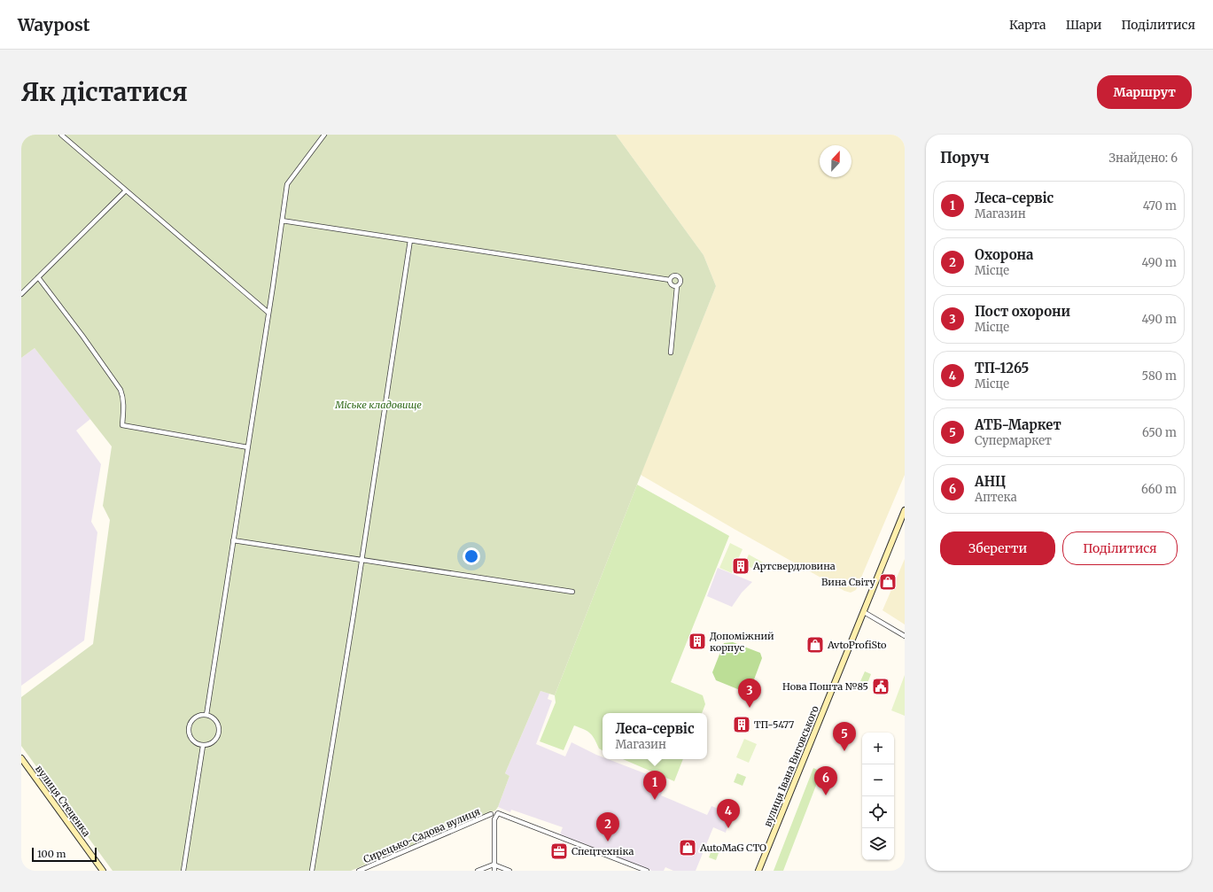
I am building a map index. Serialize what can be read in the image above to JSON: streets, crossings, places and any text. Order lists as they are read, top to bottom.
{
  "streets": {
    "main road": ["вулиця Івана Виговського", "вулиця Стеценка"],
    "street": ["Сирецько-Садова вулиця"]
  },
  "parks": ["Міське кладовище"],
  "places": {
    "building": ["Артсвердловина", "Допоміжний корпус", "ТП-5477"],
    "shop": ["Вина Світу", "AvtoProfiSto", "AutoMaG СТО"],
    "public building": ["Нова Пошта №85"],
    "office": ["Спецтехніка"]
  },
  "scale_bar": "100 m",
  "north": "top",
  "page": {
    "header": "Waypost",
    "nav": ["Карта", "Шари", "Поділитися"],
    "buttons": [
      "Маршрут",
      ["Зберегти", "Поділитися"]
    ],
    "title": "Як дістатися",
    "heading": ["Поруч", "Знайдено: 6"],
    "list": [
      {
        "mark": "1",
        "name": "Леса-сервіс",
        "note": "Магазин",
        "value": "470 m"
      },
      {
        "mark": "2",
        "name": "Охорона",
        "note": "Місце",
        "value": "490 m"
      },
      {
        "mark": "3",
        "name": "Пост охорони",
        "note": "Місце",
        "value": "490 m"
      },
      {
        "mark": "4",
        "name": "ТП-1265",
        "note": "Місце",
        "value": "580 m"
      },
      {
        "mark": "5",
        "name": "АТБ-Маркет",
        "note": "Супермаркет",
        "value": "650 m"
      },
      {
        "mark": "6",
        "name": "АНЦ",
        "note": "Аптека",
        "value": "660 m"
      }
    ],
    "pins": [
      "3",
      "5",
      "6",
      "1",
      "4",
      "2"
    ],
    "popup": ["Леса-сервіс", "Магазин"],
    "map_buttons": ["+", "−"],
    "scale": "100 m"
  }
}
